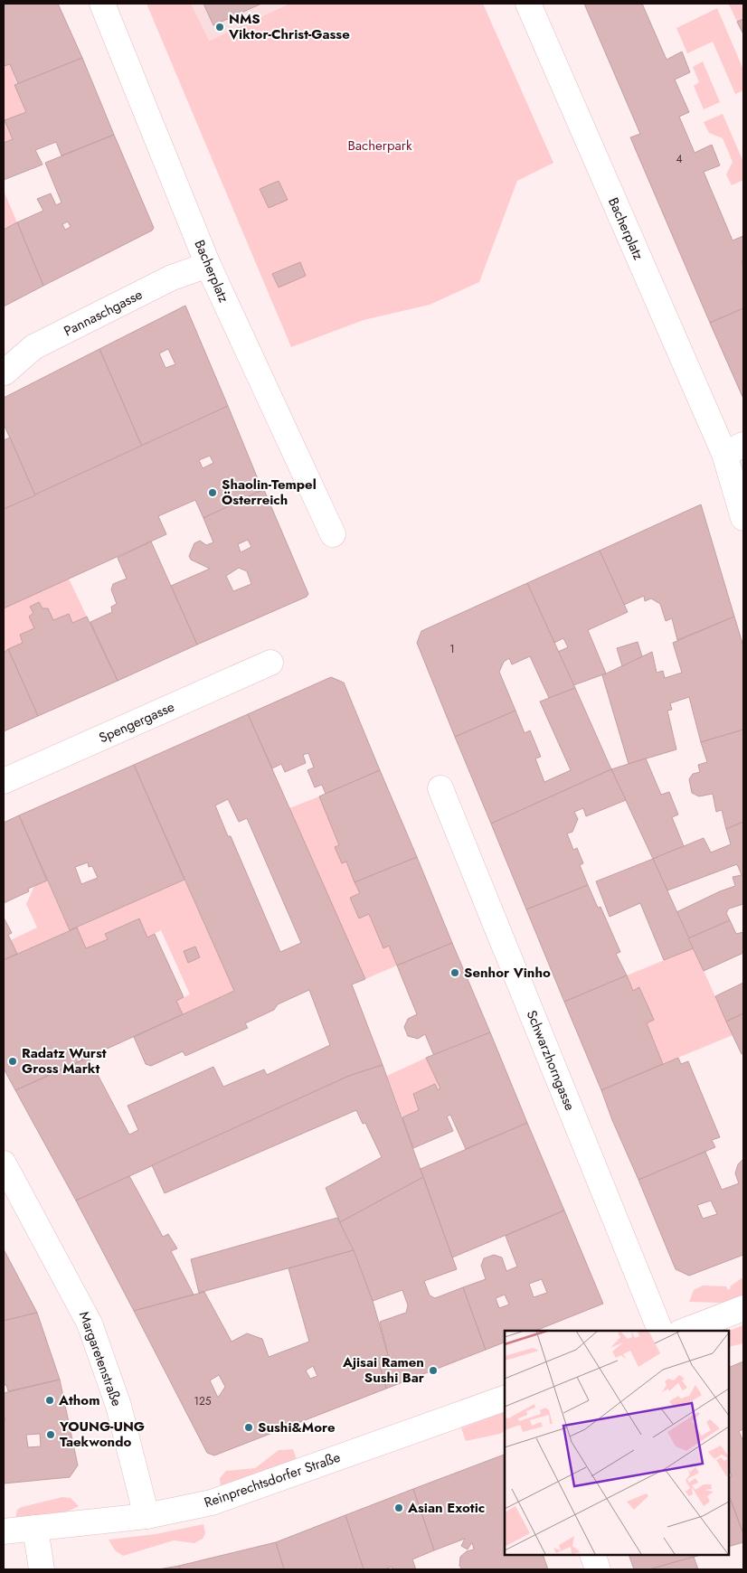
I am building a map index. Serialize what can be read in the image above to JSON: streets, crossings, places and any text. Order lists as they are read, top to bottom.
{
  "streets": {
    "street": [
      "Bacherplatz",
      "Pannaschgasse",
      "Spengergasse",
      "Schwarzhorngasse",
      "Margaretenstraße",
      "Reinprechtsdorfer Straße"
    ]
  },
  "crossings": [
    ["Bacherplatz", "Pannaschgasse"],
    ["Margaretenstraße", "Reinprechtsdorfer Straße"]
  ],
  "parks": ["Bacherpark"],
  "places": [
    "NMS Viktor-Christ-Gasse",
    "Shaolin-Tempel Österreich",
    "Senhor Vinho",
    "Radatz Wurst Gross Markt",
    "Ajisai Ramen Sushi Bar",
    "Athom",
    "Sushi&More",
    "YOUNG-UNG Taekwondo",
    "Asian Exotic"
  ],
  "house_numbers": ["4", "1", "125"]
}
